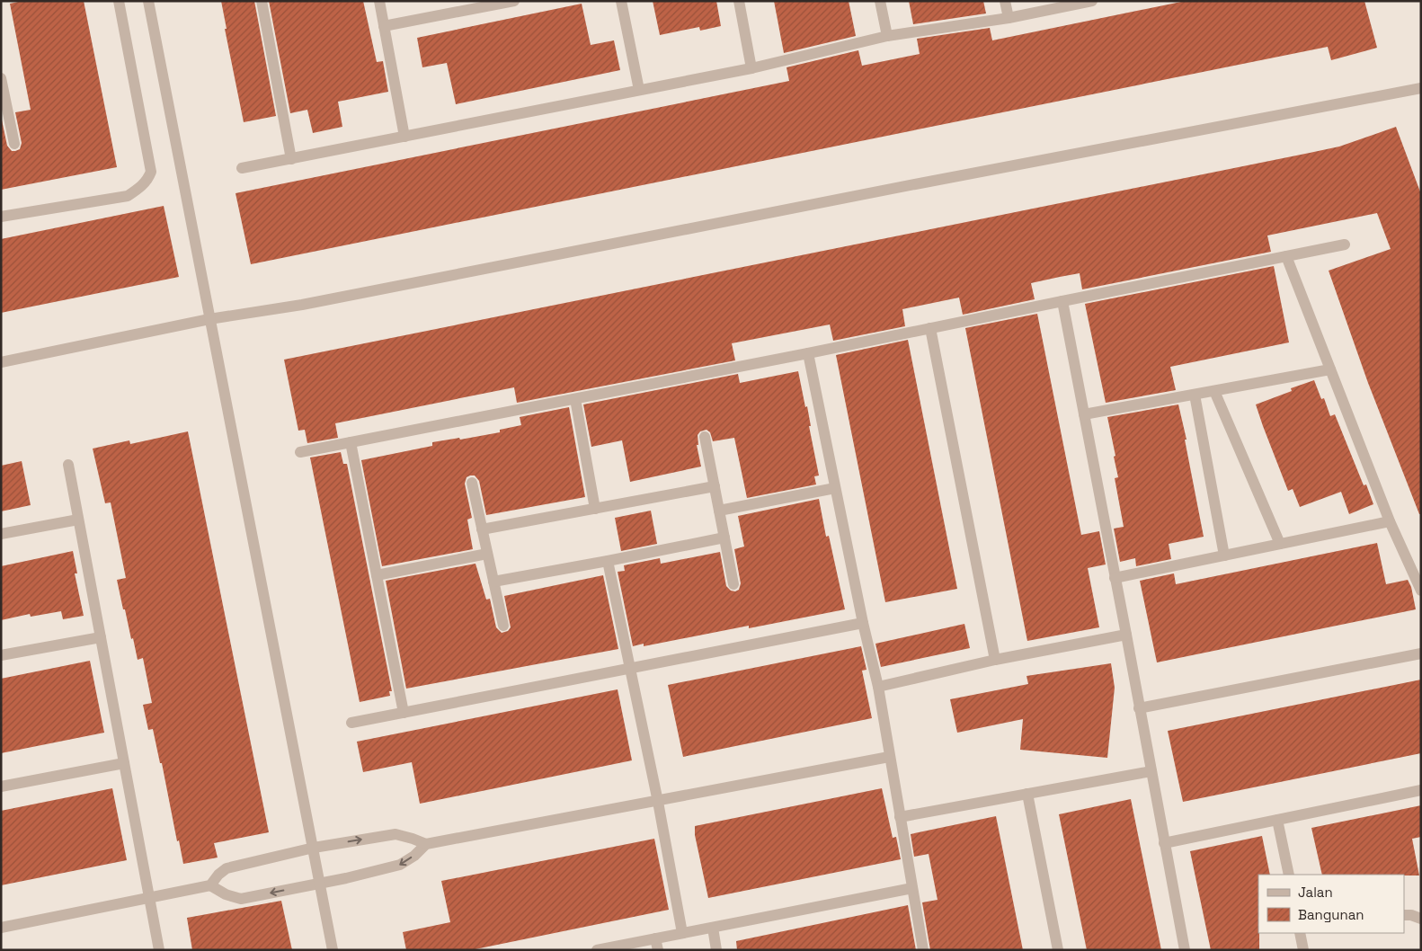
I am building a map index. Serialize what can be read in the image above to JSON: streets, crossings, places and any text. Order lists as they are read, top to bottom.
{
  "legend": ["Jalan", "Bangunan"]
}
